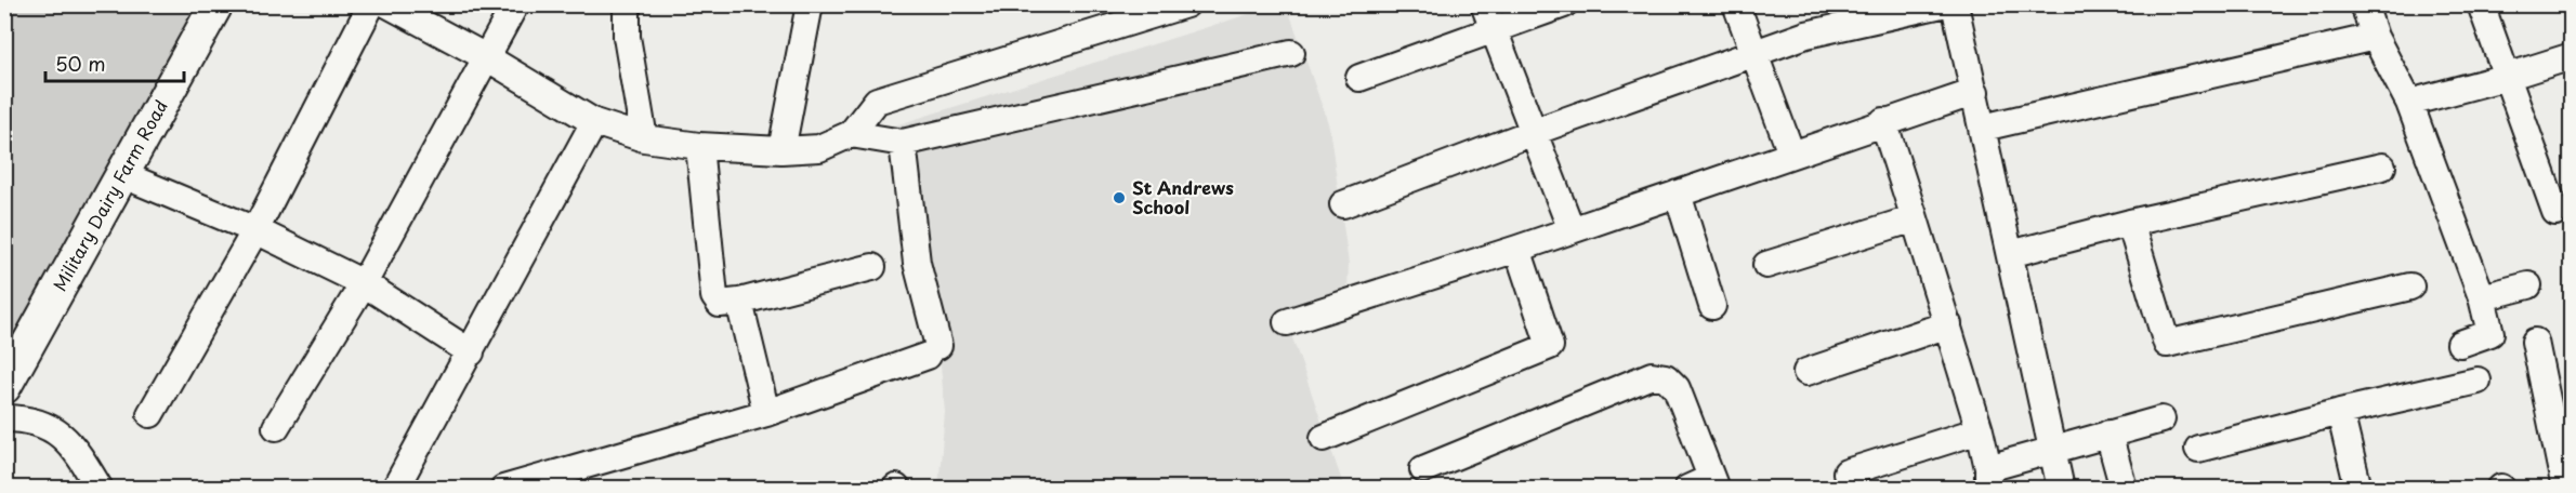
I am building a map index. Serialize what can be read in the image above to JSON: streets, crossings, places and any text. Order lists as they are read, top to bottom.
{
  "streets": {
    "main road": ["Military Dairy Farm Road"]
  },
  "places": ["St Andrews School"],
  "scale_bar": "50 m"
}
